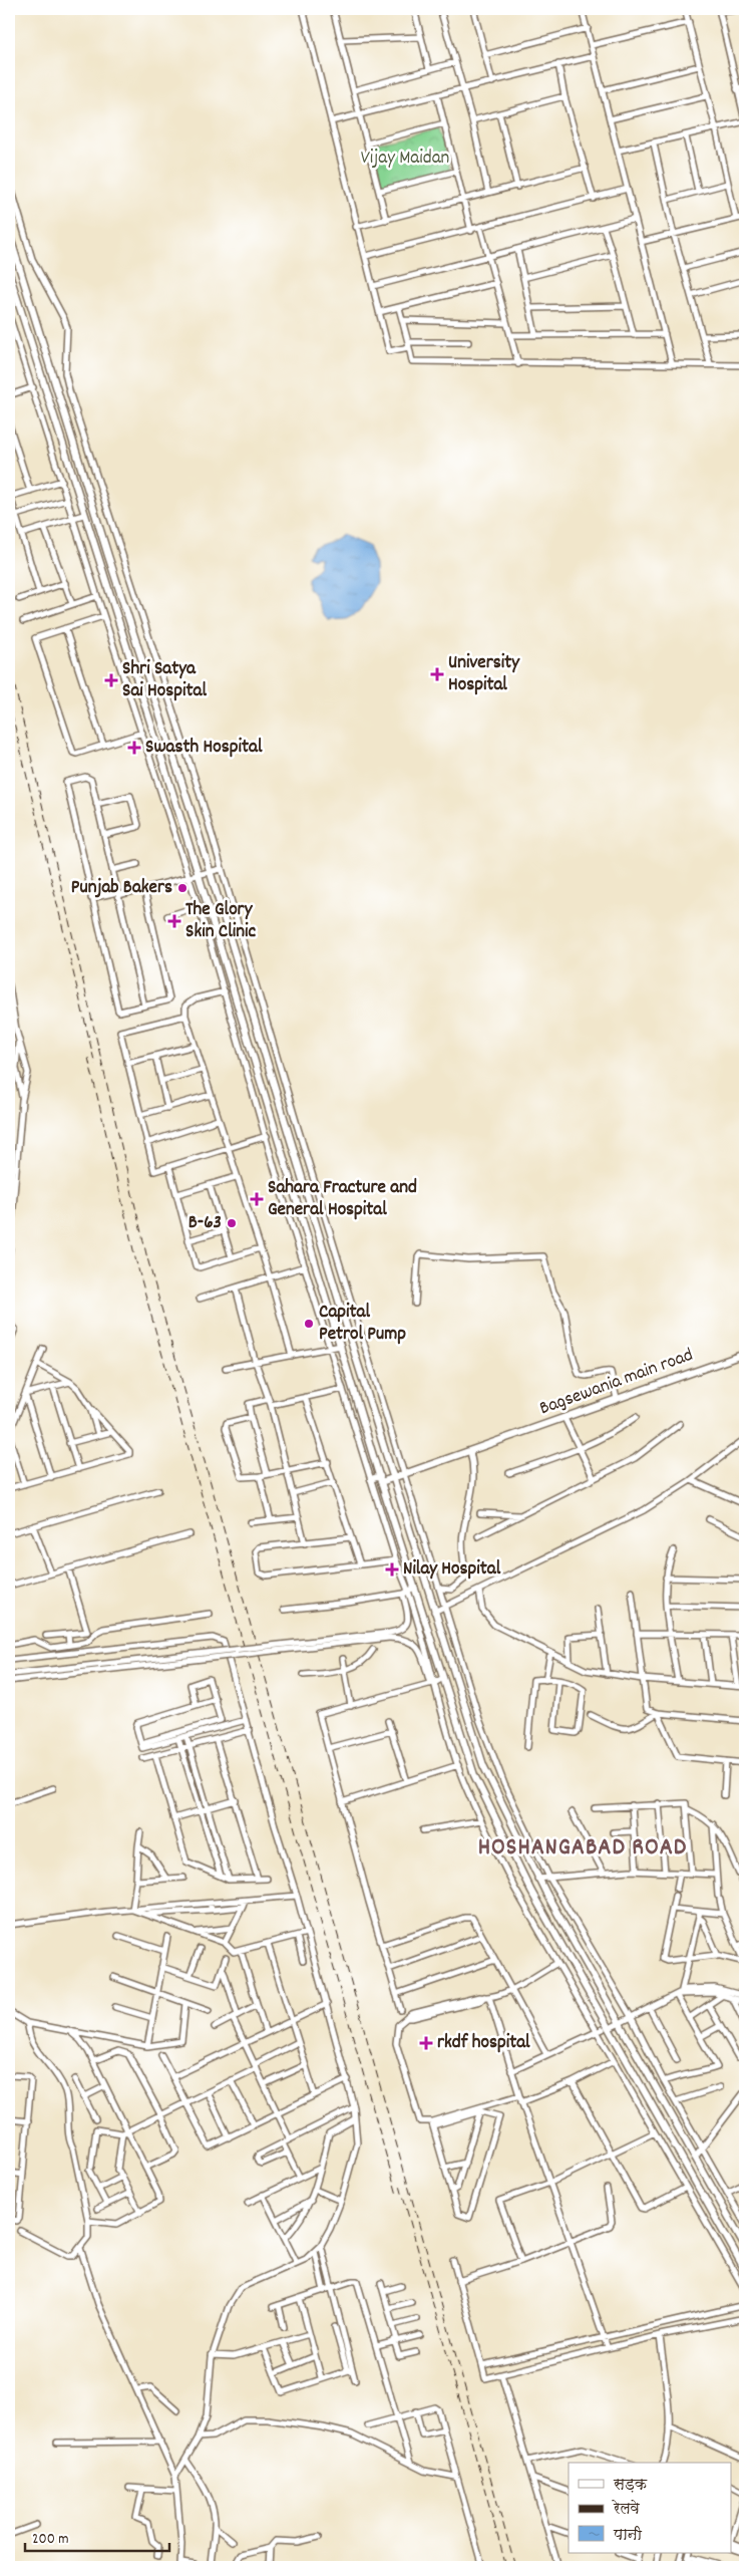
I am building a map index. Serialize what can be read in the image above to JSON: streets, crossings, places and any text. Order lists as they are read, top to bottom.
{
  "streets": {
    "main road": ["Bagsewania main road"]
  },
  "districts": ["HOSHANGABAD ROAD"],
  "parks": ["Vijay Maidan"],
  "places": {
    "health": [
      "University Hospital",
      "Shri Satya Sai Hospital",
      "Swasth Hospital",
      "The Glory Skin Clinic",
      "Sahara Fracture and General Hospital",
      "Nilay Hospital",
      "rkdf hospital"
    ],
    "other": ["Punjab Bakers", "B-63", "Capital Petrol Pump"]
  },
  "legend": ["सड़क", "रेलवे", "पानी"],
  "scale_bar": "200 m"
}
